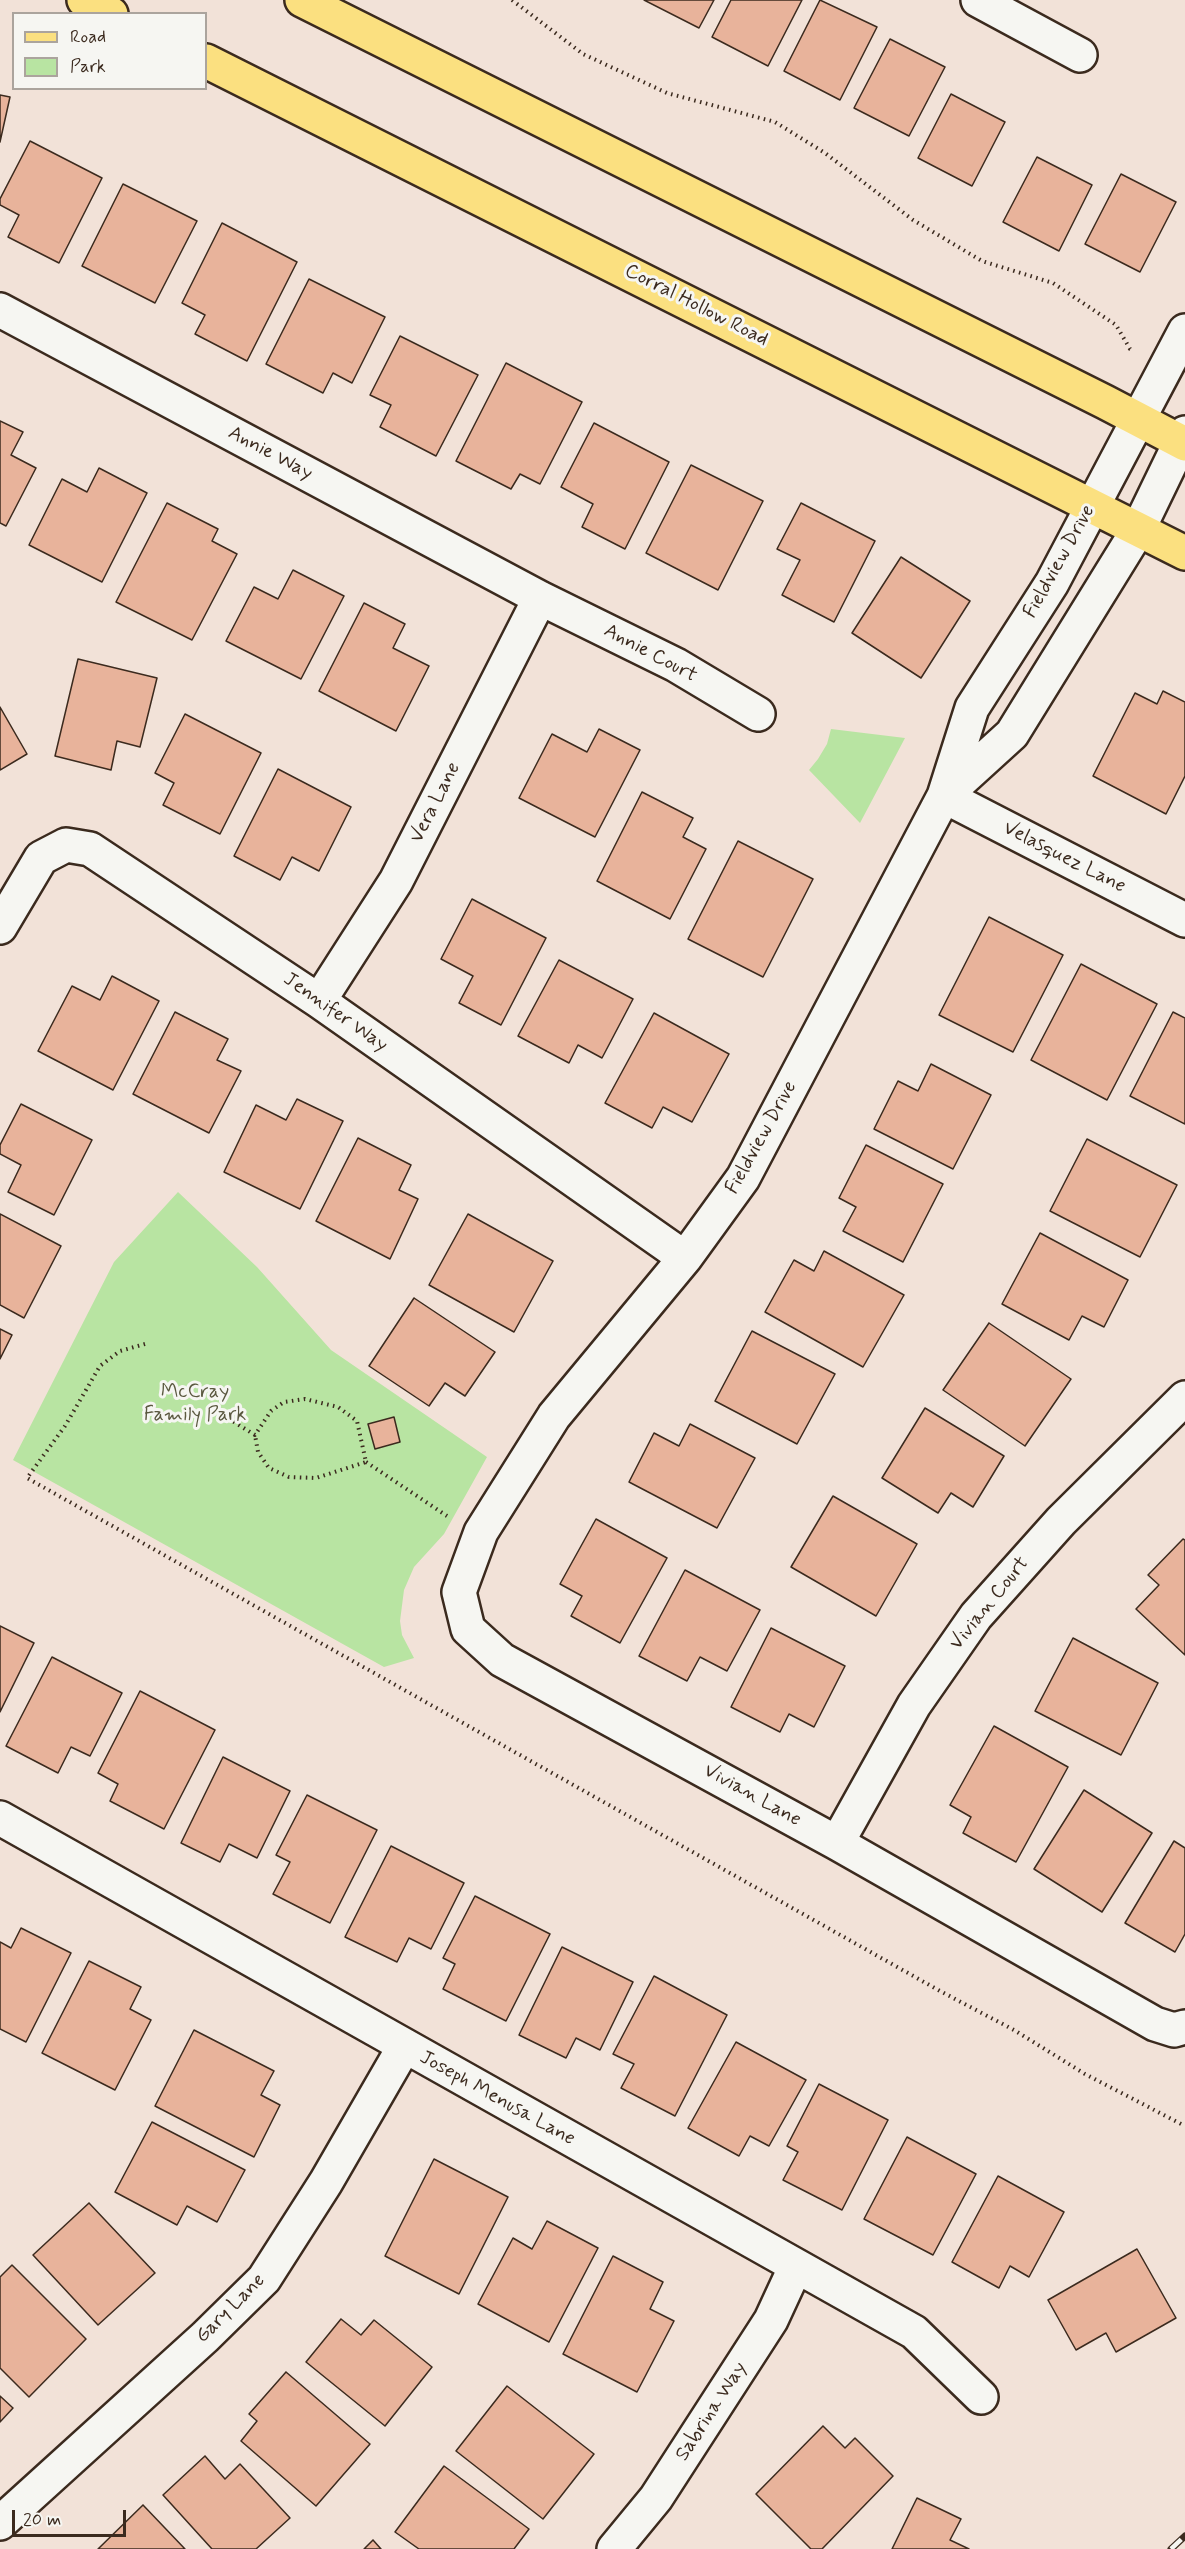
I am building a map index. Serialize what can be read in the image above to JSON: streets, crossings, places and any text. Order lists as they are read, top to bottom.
{
  "streets": {
    "main road": ["Corral Hollow Road"],
    "street": [
      "Annie Way",
      "Fieldview Drive",
      "Annie Court",
      "Vera Lane",
      "Velasquez Lane",
      "Jennifer Way",
      "Vivian Court",
      "Vivian Lane",
      "Joseph Menusa Lane",
      "Gary Lane",
      "Sabrina Way"
    ]
  },
  "crossings": [
    ["Corral Hollow Road", "Fieldview Drive"],
    ["Annie Way", "Annie Court"],
    ["Annie Way", "Vera Lane"],
    ["Fieldview Drive", "Velasquez Lane"],
    ["Fieldview Drive", "Jennifer Way"],
    ["Fieldview Drive", "Vivian Lane"],
    ["Annie Court", "Vera Lane"],
    ["Vera Lane", "Jennifer Way"],
    ["Vivian Court", "Vivian Lane"],
    ["Joseph Menusa Lane", "Gary Lane"],
    ["Joseph Menusa Lane", "Sabrina Way"]
  ],
  "parks": ["McCray Family Park"],
  "legend": ["Road", "Park"],
  "scale_bar": "20 m"
}
